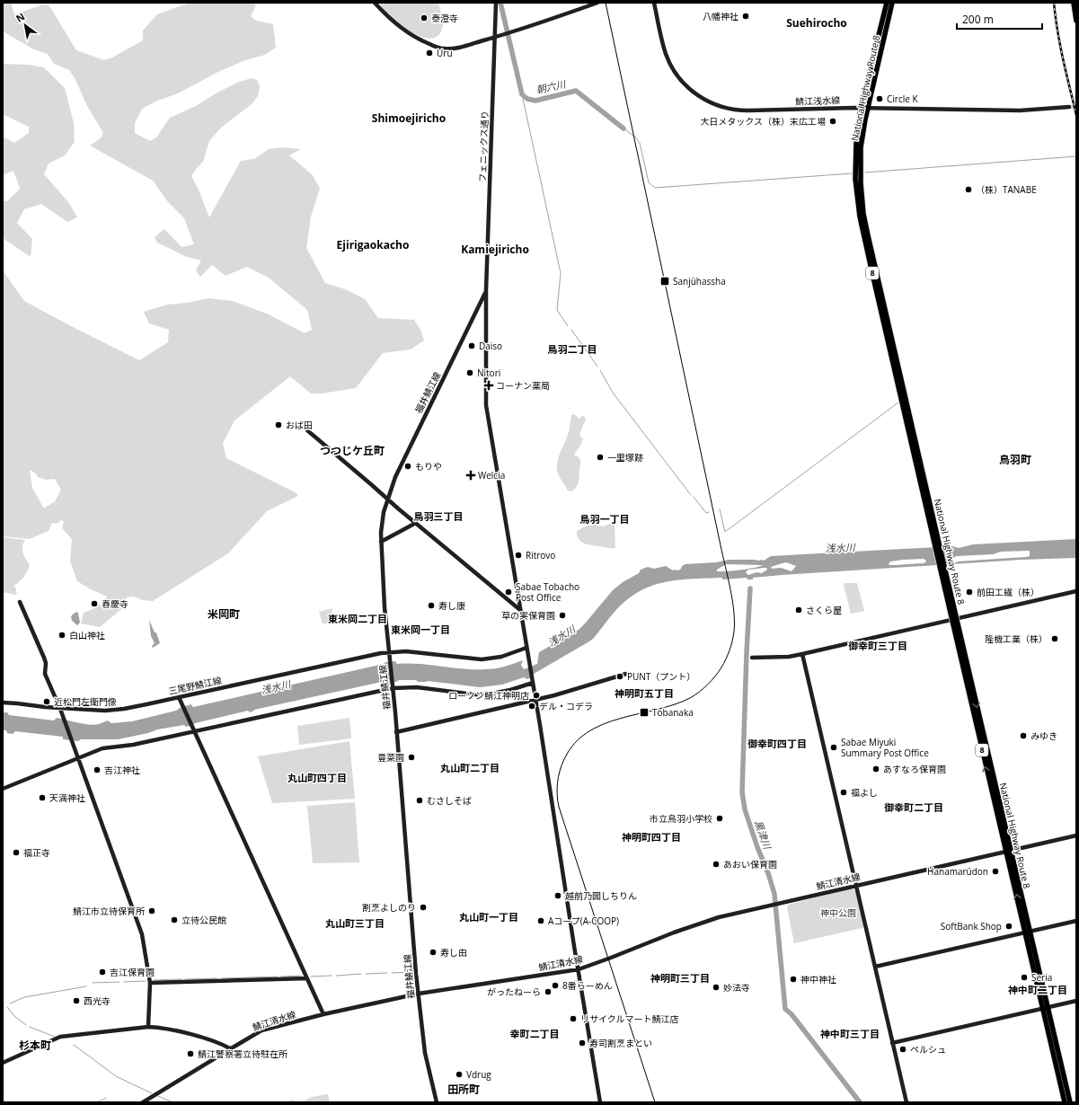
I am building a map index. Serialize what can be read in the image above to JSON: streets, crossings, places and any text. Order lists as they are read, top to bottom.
{
  "streets": {
    "highway": ["National Highway Route 8", "8"],
    "street": [
      "鯖江浅水線",
      "フェニックス通り",
      "福井鯖江線",
      "三尾野鯖江線",
      "鯖江清水線"
    ]
  },
  "crossings": [
    ["National Highway Route 8", "鯖江浅水線"],
    ["National Highway Route 8", "鯖江清水線"],
    ["フェニックス通り", "福井鯖江線"],
    ["フェニックス通り", "三尾野鯖江線"],
    ["フェニックス通り", "鯖江清水線"],
    ["福井鯖江線", "三尾野鯖江線"],
    ["福井鯖江線", "鯖江清水線"]
  ],
  "districts": [
    "Suehirocho",
    "Shimoejiricho",
    "Ejirigaokacho",
    "Kamiejiricho",
    "鳥羽二丁目",
    "つつじケ丘町",
    "鳥羽町",
    "鳥羽三丁目",
    "鳥羽一丁目",
    "米岡町",
    "東米岡二丁目",
    "東米岡一丁目",
    "御幸町三丁目",
    "神明町五丁目",
    "御幸町四丁目",
    "丸山町二丁目",
    "丸山町四丁目",
    "御幸町二丁目",
    "神明町四丁目",
    "丸山町一丁目",
    "丸山町三丁目",
    "神明町三丁目",
    "神中町二丁目",
    "幸町二丁目",
    "神中町三丁目",
    "杉本町",
    "田所町"
  ],
  "water": ["朝六川", "浅水川", "黒津川"],
  "parks": ["神中公園"],
  "places": {
    "other": [
      "八幡神社",
      "泰澄寺",
      "Uru",
      "Circle K",
      "大日メタックス（株）末広工場",
      "（株）TANABE",
      "Daiso",
      "Nitori",
      "おば田",
      "一里塚跡",
      "もりや",
      "Ritrovo",
      "Sabae Tobacho Post Office",
      "前田工繊（株）",
      "春慶寺",
      "寿し康",
      "さくら屋",
      "草の実保育園",
      "白山神社",
      "隆機工業（株）",
      "PUNT（プント）",
      "ローソン鯖江神明店",
      "近松門左衛門像",
      "デル・コデラ",
      "みゆき",
      "Sabae Miyuki Summary Post Office",
      "豊菜園",
      "あすなろ保育園",
      "吉江神社",
      "福よし",
      "天満神社",
      "むさしそば",
      "市立鳥羽小学校",
      "福正寺",
      "あおい保育園",
      "Hanamarūdon",
      "越前乃圀しちりん",
      "割烹よしのり",
      "鯖江市立待保育所",
      "立待公民館",
      "Aコープ(A-COOP)",
      "SoftBank Shop",
      "寿し由",
      "吉江保育園",
      "Seria",
      "神中神社",
      "8番らーめん",
      "妙法寺",
      "がったねーら",
      "西光寺",
      "リサイクルマート鯖江店",
      "寿司割烹まとい",
      "ペルシュ",
      "鯖江警察署立待駐在所",
      "Vdrug"
    ],
    "transit": ["Sanjūhassha", "Tobanaka"],
    "health": ["コーナン薬局", "Welcia"]
  },
  "scale_bar": "200 m",
  "north": "top left"
}
